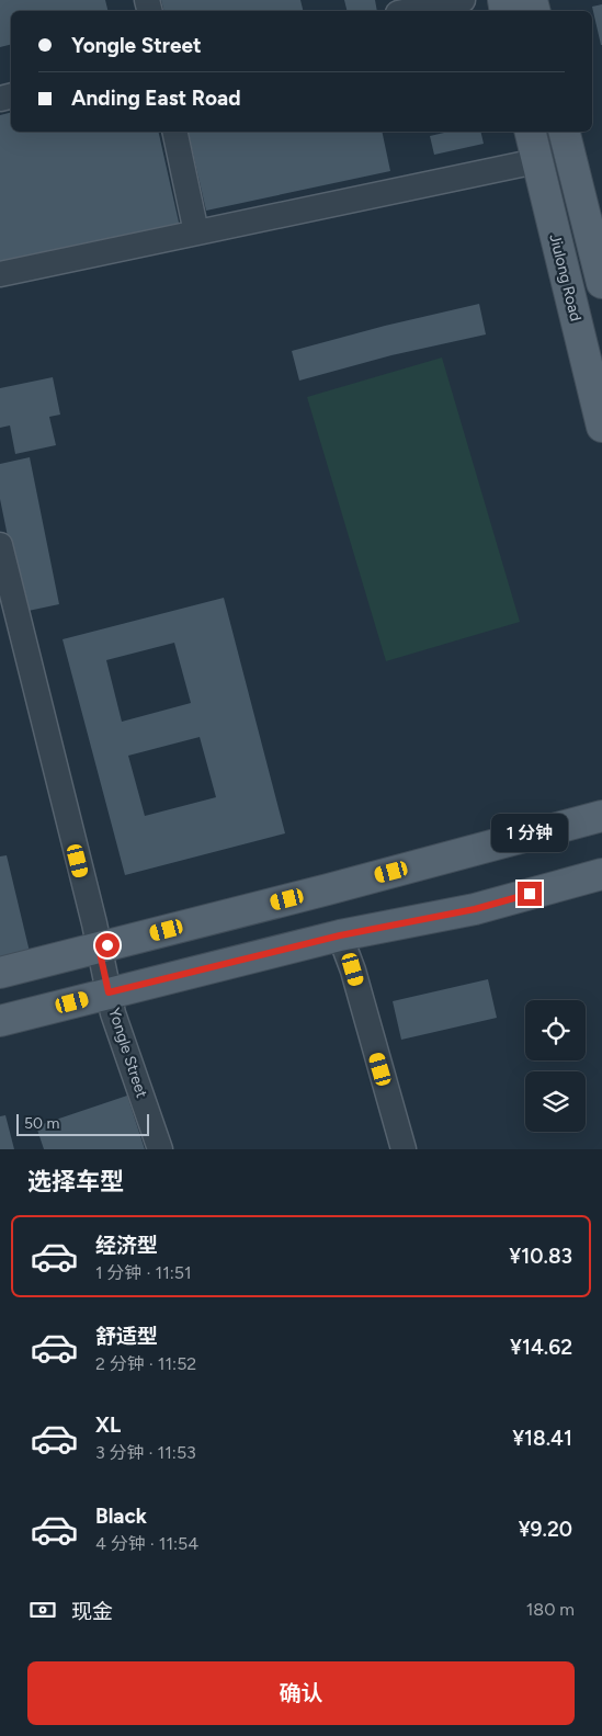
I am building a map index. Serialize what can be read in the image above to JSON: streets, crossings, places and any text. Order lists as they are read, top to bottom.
{
  "streets": {
    "main road": ["Jiulong Road"],
    "street": ["Yongle Street"]
  },
  "scale_bar": "50 m",
  "page": {
    "banner": ["Yongle Street", "Anding East Road"],
    "bubble": "1 分钟",
    "scale": "50 m",
    "heading": "选择车型",
    "list": [
      {
        "name": "经济型",
        "note": "1 分钟 · 11:51",
        "value": "¥10.83"
      },
      {
        "name": "舒适型",
        "note": "2 分钟 · 11:52",
        "value": "¥14.62"
      },
      {
        "name": "XL",
        "note": "3 分钟 · 11:53",
        "value": "¥18.41"
      },
      {
        "name": "Black",
        "note": "4 分钟 · 11:54",
        "value": "¥9.20"
      }
    ],
    "pay": ["现金", "180 m"],
    "buttons": "确认"
  }
}
